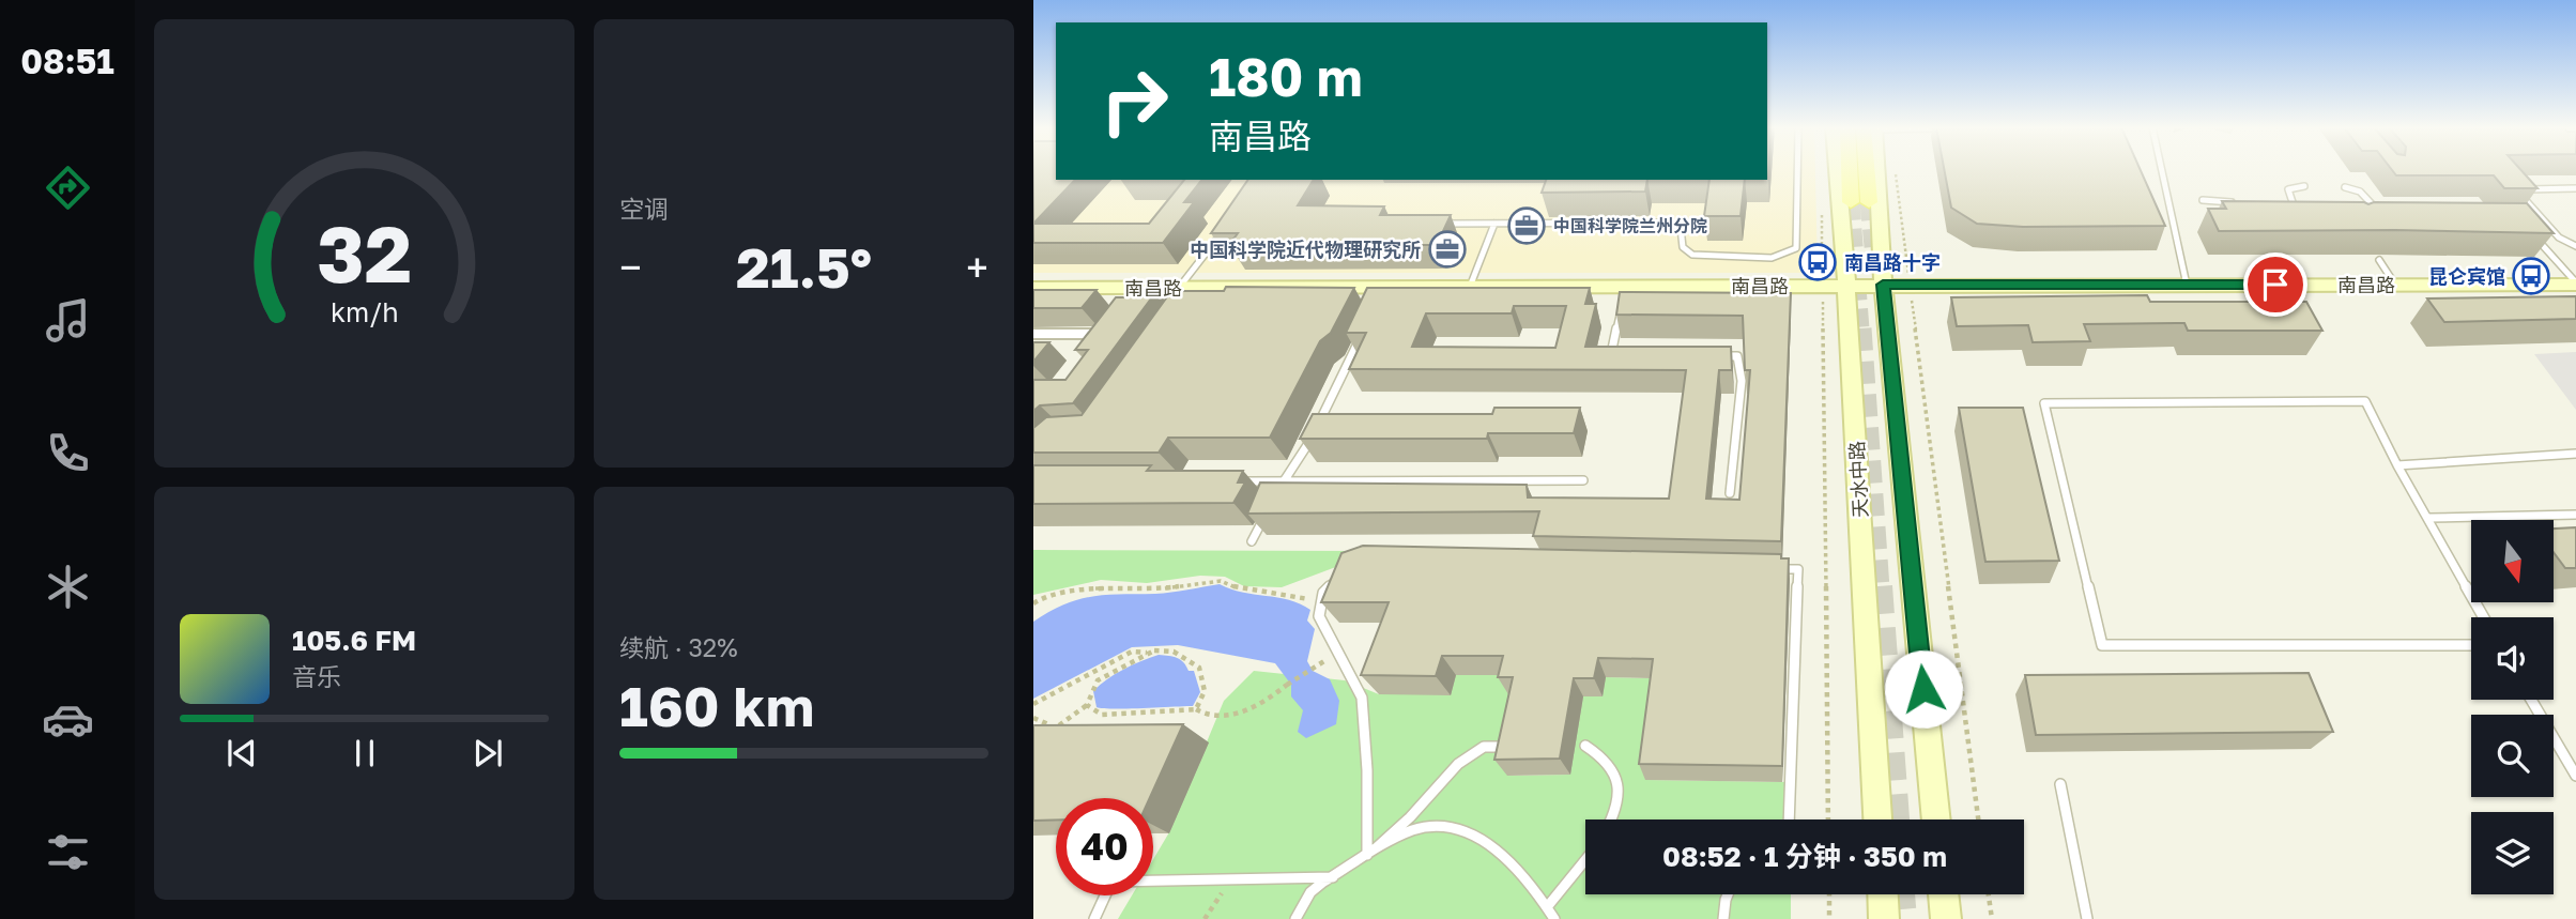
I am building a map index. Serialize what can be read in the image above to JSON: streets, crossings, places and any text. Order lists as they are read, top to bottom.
{
  "streets": {
    "main road": ["南昌路", "天水中路"]
  },
  "crossings": [
    ["南昌路", "天水中路"]
  ],
  "places": {
    "office": ["中国科学院兰州分院", "中国科学院近代物理研究所"],
    "bus stop": ["南昌路十字", "昆仑宾馆"]
  },
  "north": "bottom",
  "page": {
    "tabs": "08:51",
    "tile": [
      "空调",
      ["续航 · 32%", "160 km"]
    ],
    "turn": ["180 m", "南昌路"],
    "heat": ["−", "21.5°", "+"],
    "song": ["105.6 FM", "音乐"],
    "limit": "40",
    "trip": "08:52 · 1 分钟 · 350 m",
    "gauge": ["32", "km/h"]
  }
}
